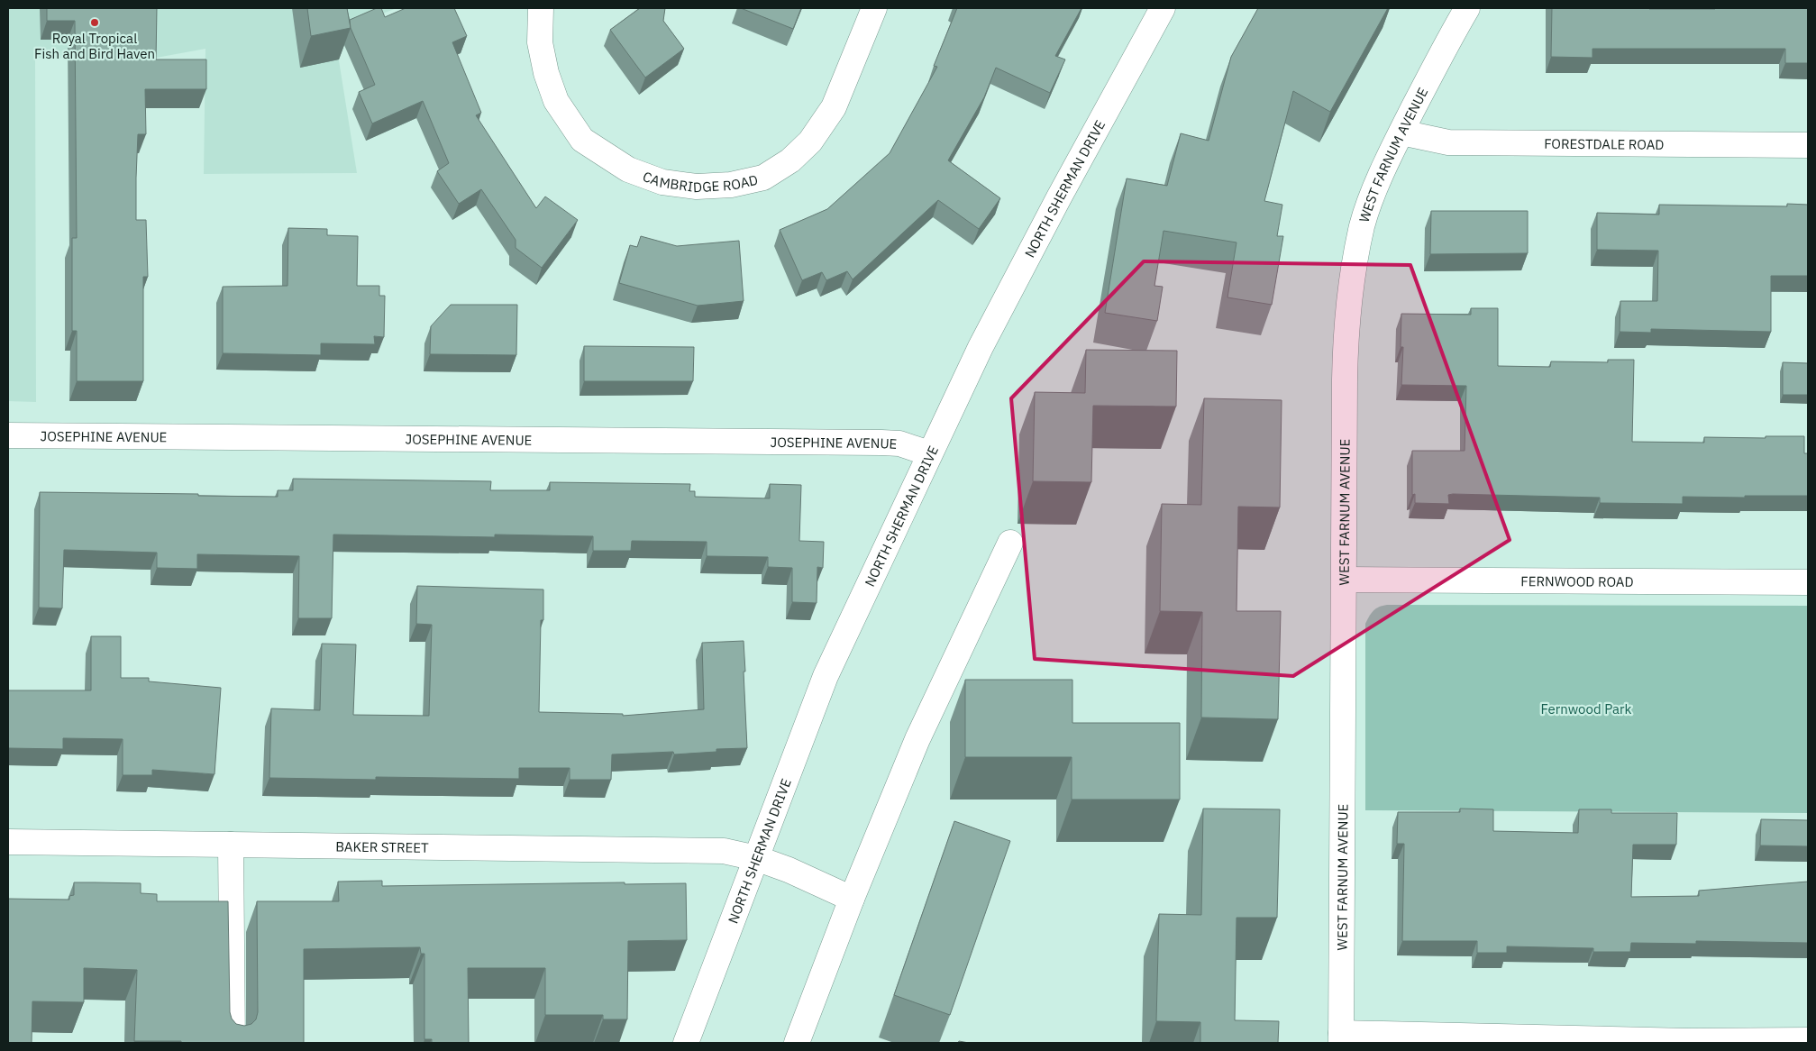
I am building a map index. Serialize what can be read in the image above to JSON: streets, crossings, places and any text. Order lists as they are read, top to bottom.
{
  "streets": {
    "street": [
      "FORESTDALE ROAD",
      "WEST FARNUM AVENUE",
      "CAMBRIDGE ROAD",
      "NORTH SHERMAN DRIVE",
      "JOSEPHINE AVENUE",
      "FERNWOOD ROAD",
      "BAKER STREET"
    ]
  },
  "crossings": [
    ["FORESTDALE ROAD", "WEST FARNUM AVENUE"],
    ["WEST FARNUM AVENUE", "FERNWOOD ROAD"],
    ["NORTH SHERMAN DRIVE", "JOSEPHINE AVENUE"],
    ["NORTH SHERMAN DRIVE", "BAKER STREET"]
  ],
  "parks": ["Fernwood Park"],
  "places": ["Royal Tropical Fish and Bird Haven"]
}
